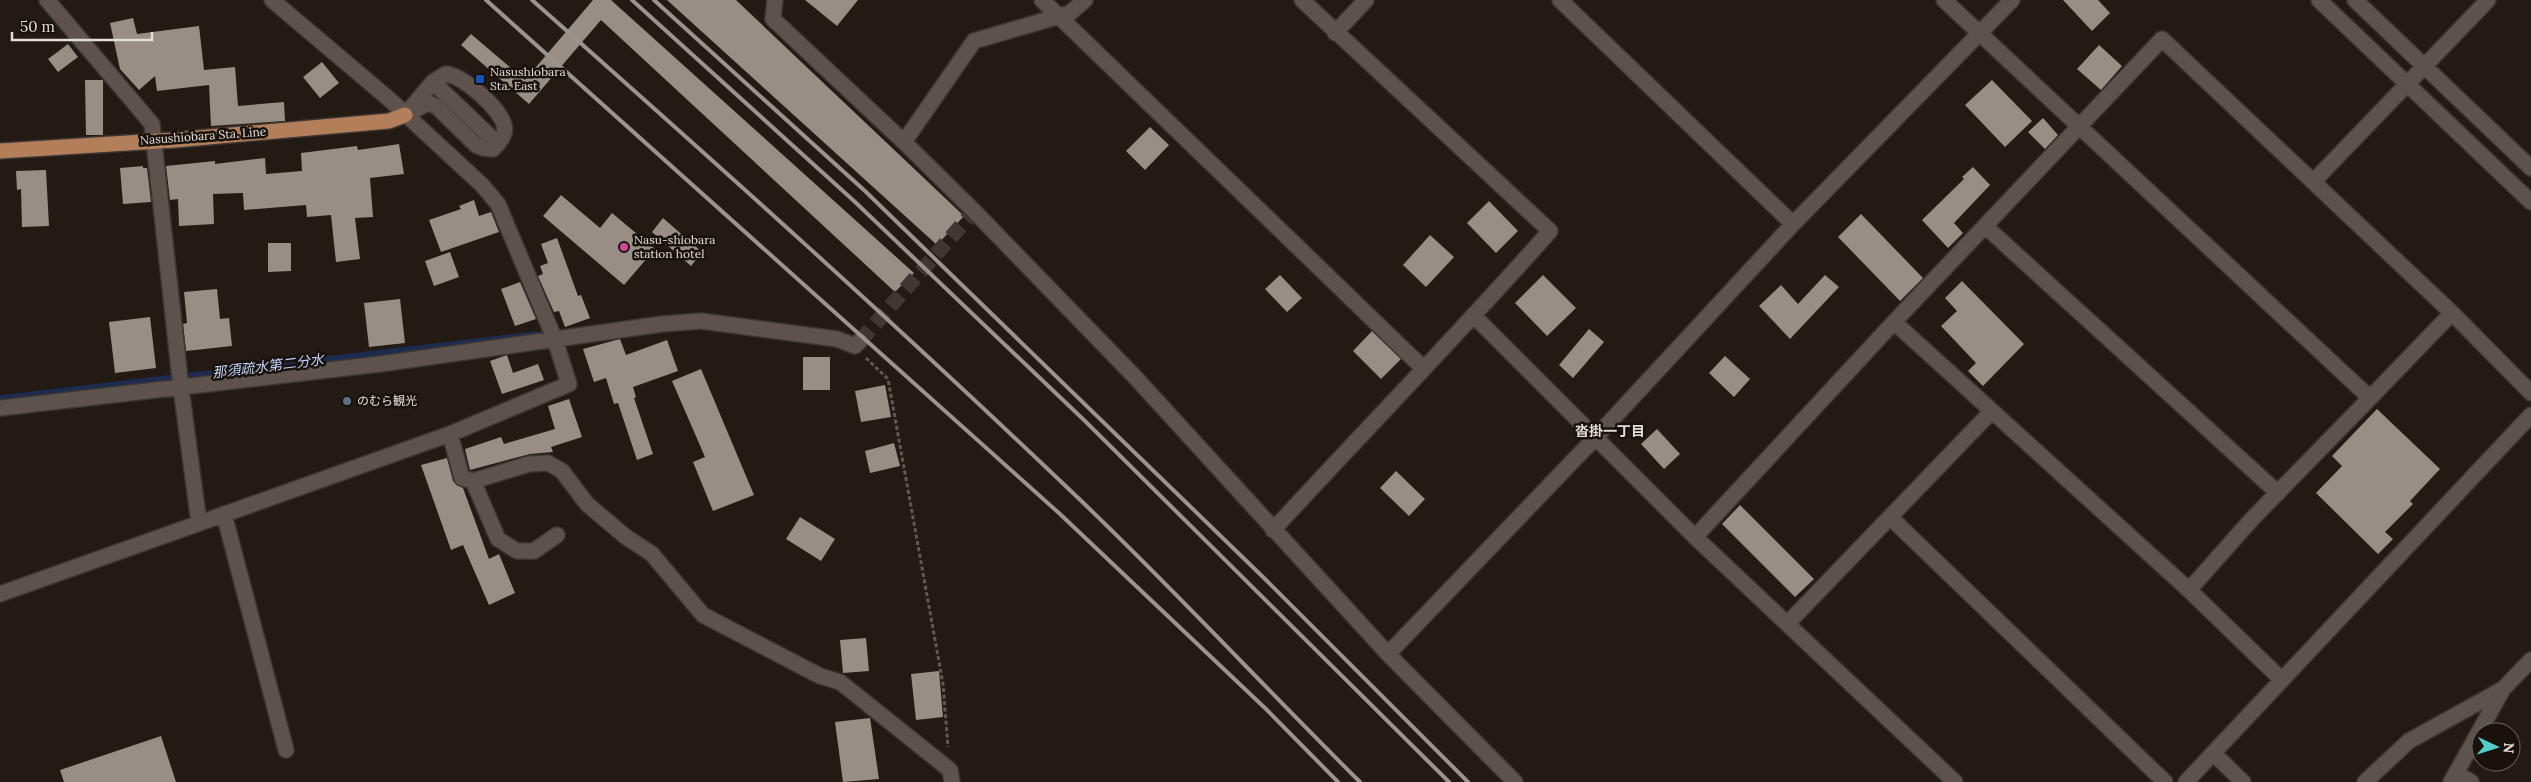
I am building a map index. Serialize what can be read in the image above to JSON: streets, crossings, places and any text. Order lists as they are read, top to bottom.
{
  "streets": {
    "main road": ["Nasushiobara Sta. Line"]
  },
  "districts": ["沓掛一丁目"],
  "water": ["那須疏水第二分水"],
  "places": {
    "transit": ["Nasushiobara Sta. East"],
    "other": ["Nasu-shiobara station hotel", "のむら観光"]
  },
  "scale_bar": "50 m",
  "north": "right"
}
